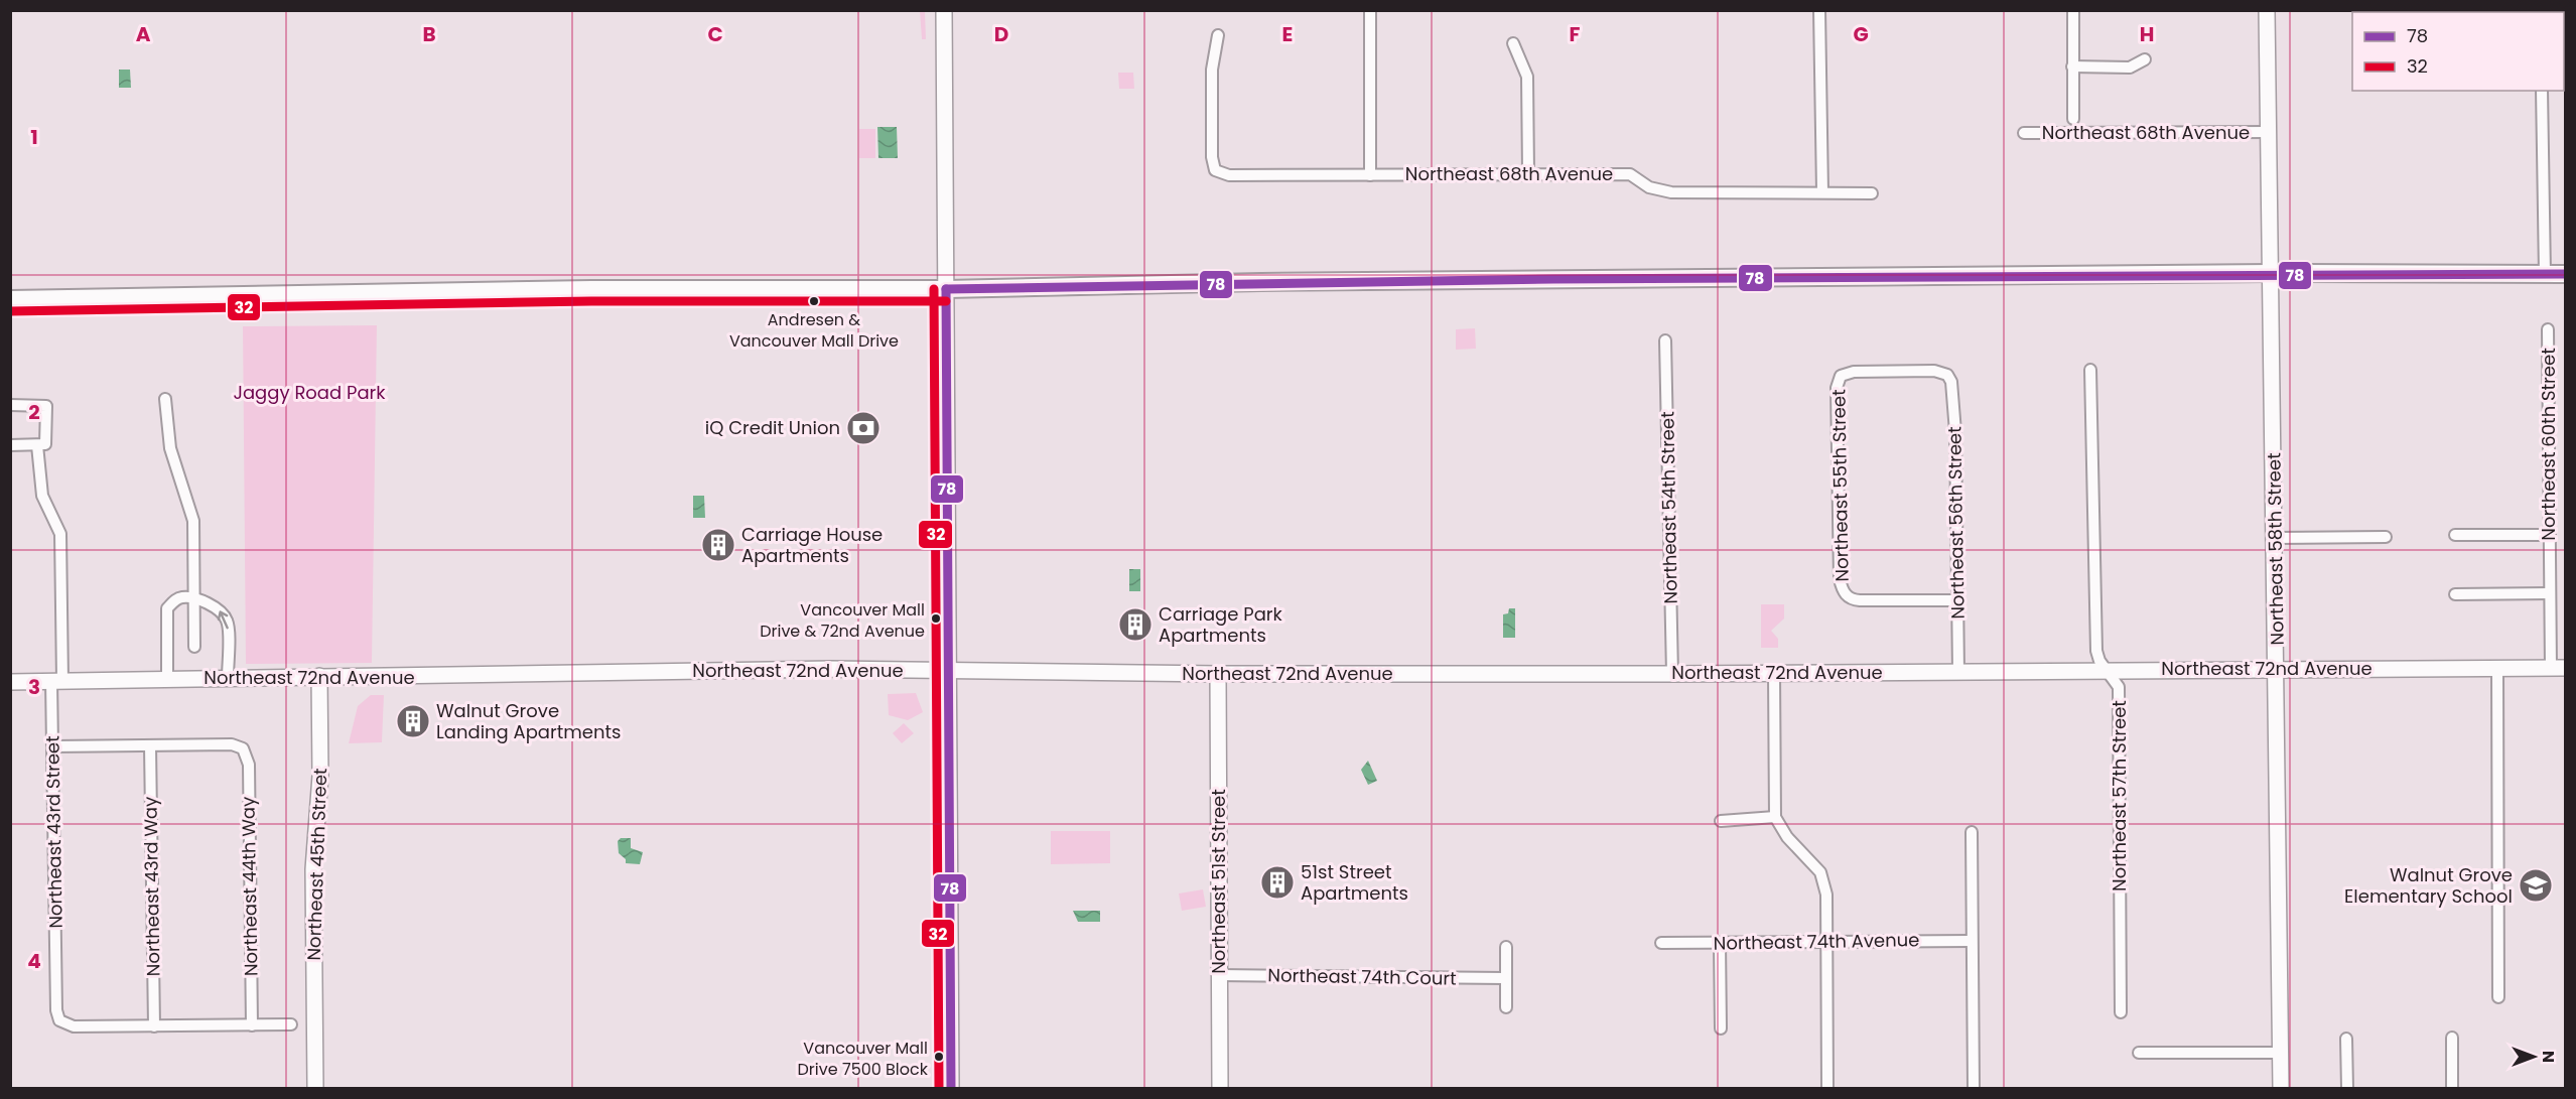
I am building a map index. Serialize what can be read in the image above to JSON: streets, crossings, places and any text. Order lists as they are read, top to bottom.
{
  "streets": {
    "street": [
      "Northeast 68th Avenue",
      "Northeast 60th Street",
      "Northeast 55th Street",
      "Northeast 54th Street",
      "Northeast 56th Street",
      "Northeast 58th Street",
      "Northeast 72nd Avenue",
      "Northeast 57th Street",
      "Northeast 43rd Street",
      "Northeast 45th Street",
      "Northeast 51st Street",
      "Northeast 43rd Way",
      "Northeast 44th Way",
      "Northeast 74th Avenue",
      "Northeast 74th Court"
    ]
  },
  "crossings": [
    ["Northeast 68th Avenue", "Northeast 58th Street"],
    ["Northeast 60th Street", "Northeast 72nd Avenue"],
    ["Northeast 55th Street", "Northeast 56th Street"],
    ["Northeast 54th Street", "Northeast 72nd Avenue"],
    ["Northeast 56th Street", "Northeast 72nd Avenue"],
    ["Northeast 58th Street", "Northeast 72nd Avenue"],
    ["Northeast 72nd Avenue", "Northeast 57th Street"],
    ["Northeast 72nd Avenue", "Northeast 43rd Street"],
    ["Northeast 72nd Avenue", "Northeast 45th Street"],
    ["Northeast 72nd Avenue", "Northeast 51st Street"],
    ["Northeast 43rd Street", "Northeast 43rd Way"],
    ["Northeast 51st Street", "Northeast 74th Court"],
    ["Northeast 43rd Way", "Northeast 44th Way"]
  ],
  "parks": ["Jaggy Road Park"],
  "places": {
    "other": ["Andresen & Vancouver Mall Drive", "Vancouver Mall Drive & 72nd Avenue", "Vancouver Mall Drive 7500 Block"],
    "bank": ["iQ Credit Union"],
    "building": [
      "Carriage House Apartments",
      "Carriage Park Apartments",
      "Walnut Grove Landing Apartments",
      "51st Street Apartments"
    ],
    "school or university": ["Walnut Grove Elementary School"]
  },
  "lines": ["transit line 78", "transit line 32"],
  "legend": ["78", "32"],
  "north": "right",
  "grid": {
    "columns": [
      "A",
      "B",
      "C",
      "D",
      "E",
      "F",
      "G",
      "H"
    ],
    "rows": [
      "1",
      "2",
      "3",
      "4"
    ]
  }
}
